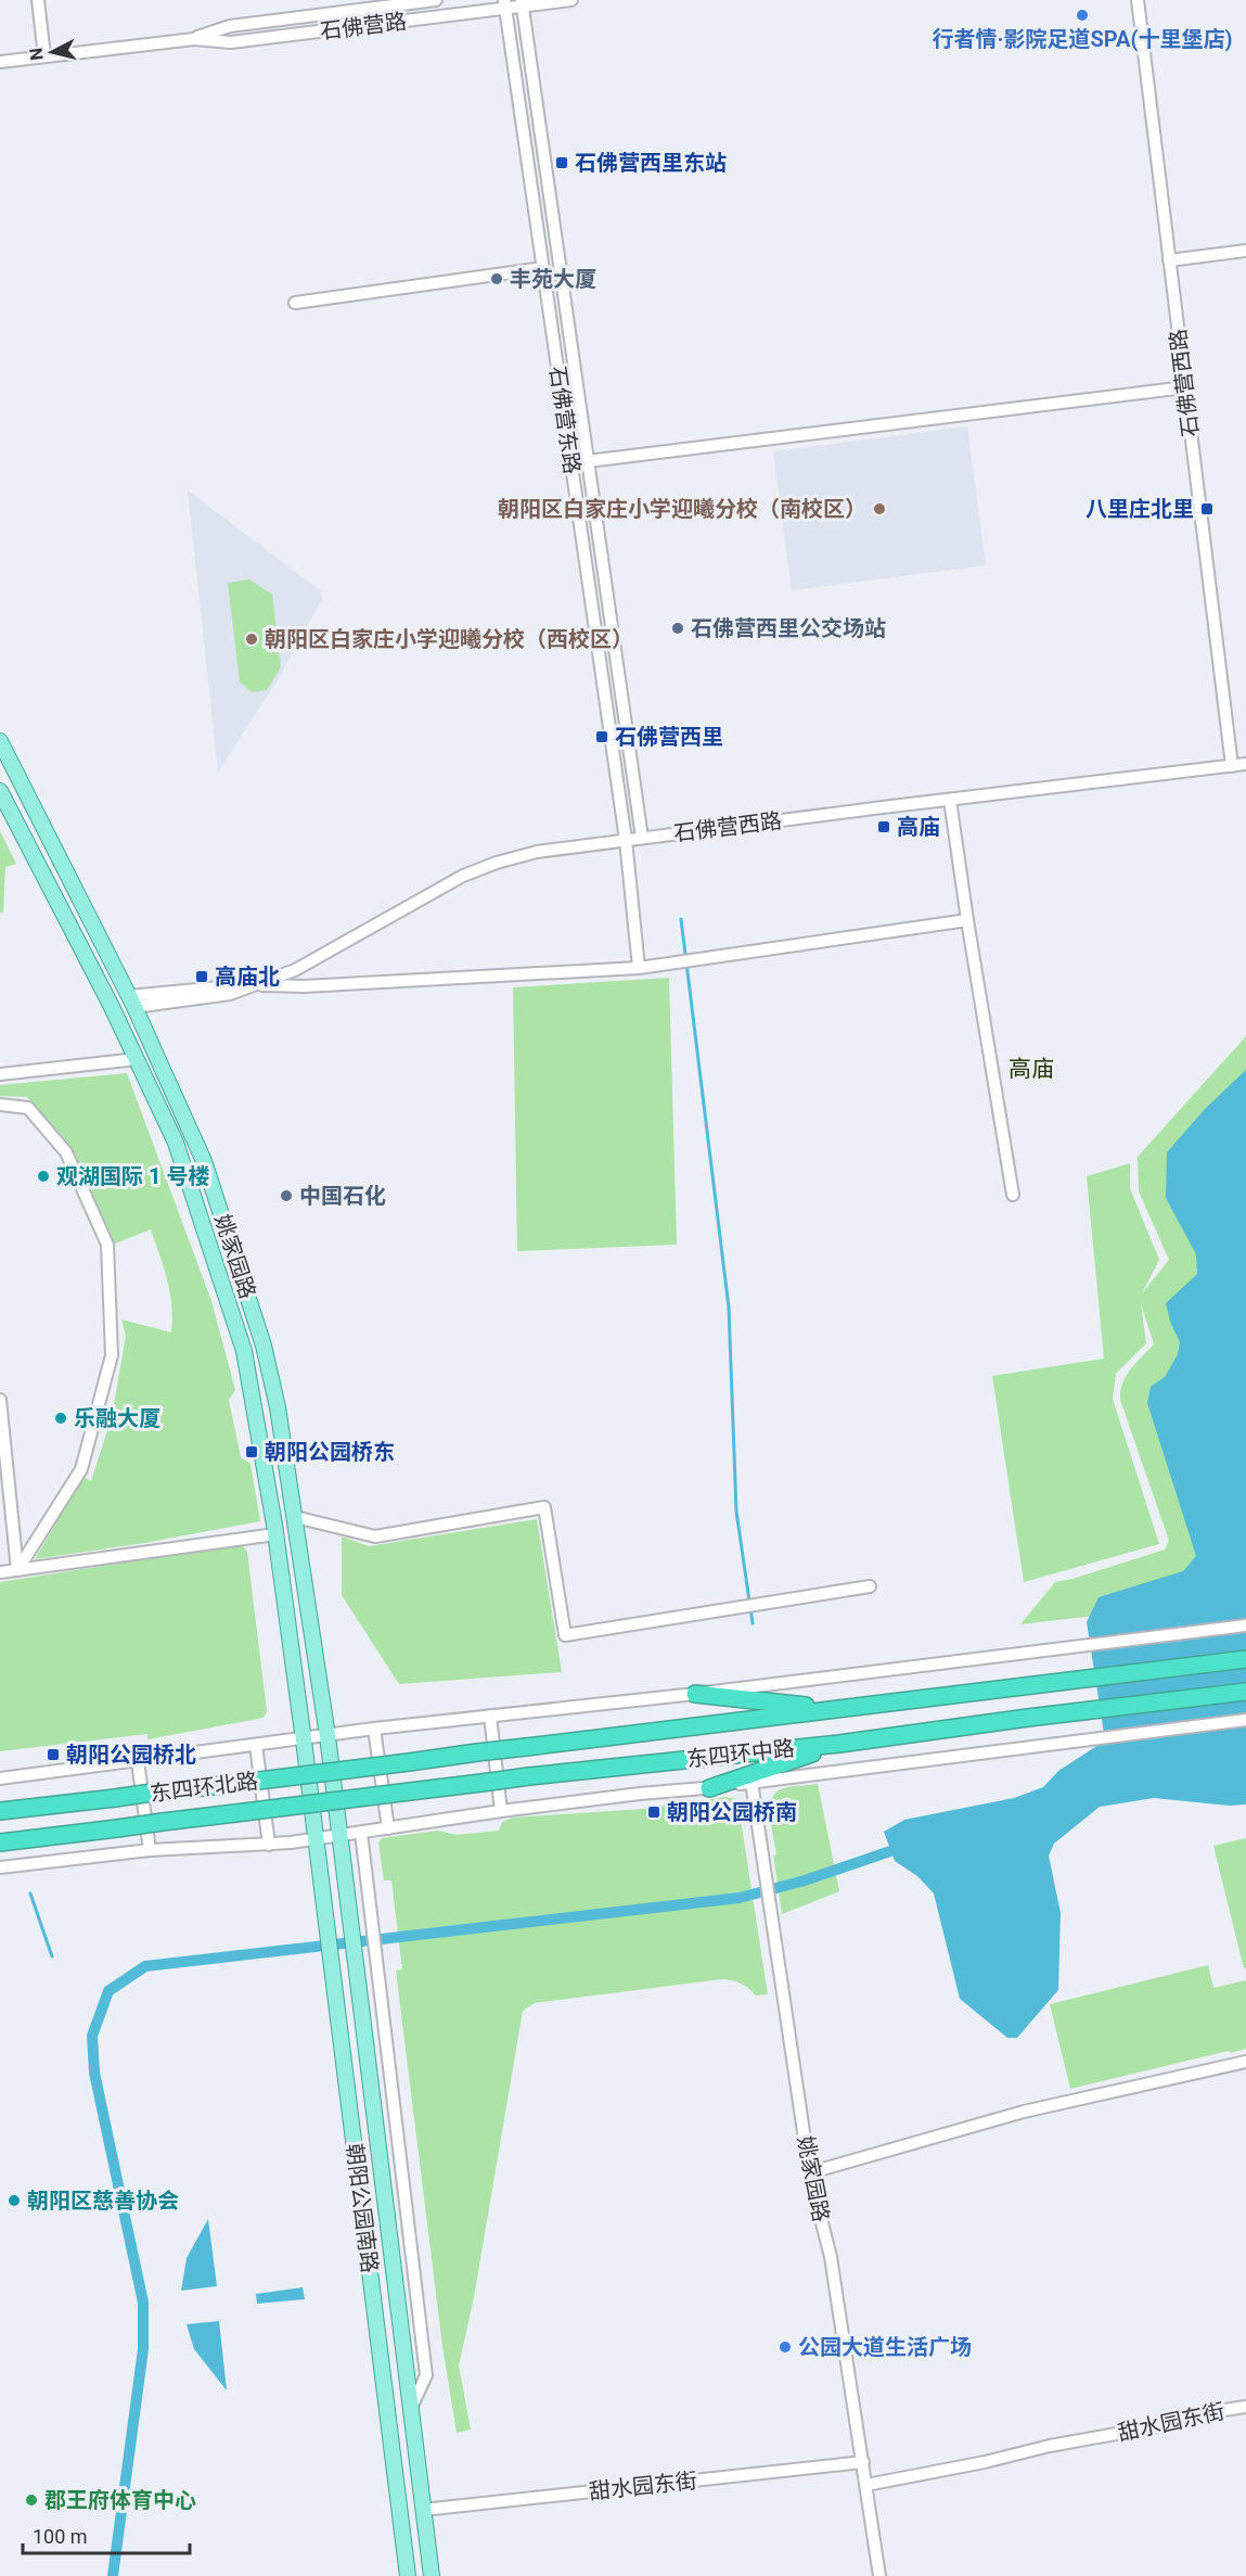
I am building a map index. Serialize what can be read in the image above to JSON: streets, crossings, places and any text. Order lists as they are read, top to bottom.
{
  "streets": {
    "highway": ["东四环中路", "东四环北路"],
    "main road": ["姚家园路", "朝阳公园南路"],
    "street": [
      "石佛营路",
      "石佛营西路",
      "石佛营东路",
      "甜水园东街"
    ]
  },
  "crossings": [
    ["石佛营路", "石佛营东路"],
    ["石佛营西路", "石佛营东路"],
    ["石佛营西路", "姚家园路"],
    ["姚家园路", "东四环中路"],
    ["姚家园路", "东四环北路"],
    ["姚家园路", "朝阳公园南路"],
    ["姚家园路", "甜水园东街"],
    ["东四环中路", "东四环北路"],
    ["东四环中路", "朝阳公园南路"],
    ["朝阳公园南路", "甜水园东街"]
  ],
  "districts": ["高庙"],
  "places": {
    "other": [
      "行者情·影院足道SPA(十里堡店)",
      "丰苑大厦",
      "朝阳区白家庄小学迎曦分校（南校区）",
      "石佛营西里公交场站",
      "朝阳区白家庄小学迎曦分校（西校区）",
      "观湖国际 1 号楼",
      "中国石化",
      "乐融大厦",
      "朝阳区慈善协会",
      "公园大道生活广场",
      "郡王府体育中心"
    ],
    "transit": [
      "石佛营西里东站",
      "八里庄北里",
      "石佛营西里",
      "高庙",
      "高庙北",
      "朝阳公园桥东",
      "朝阳公园桥北",
      "朝阳公园桥南"
    ]
  },
  "scale_bar": "100 m",
  "north": "left"
}
